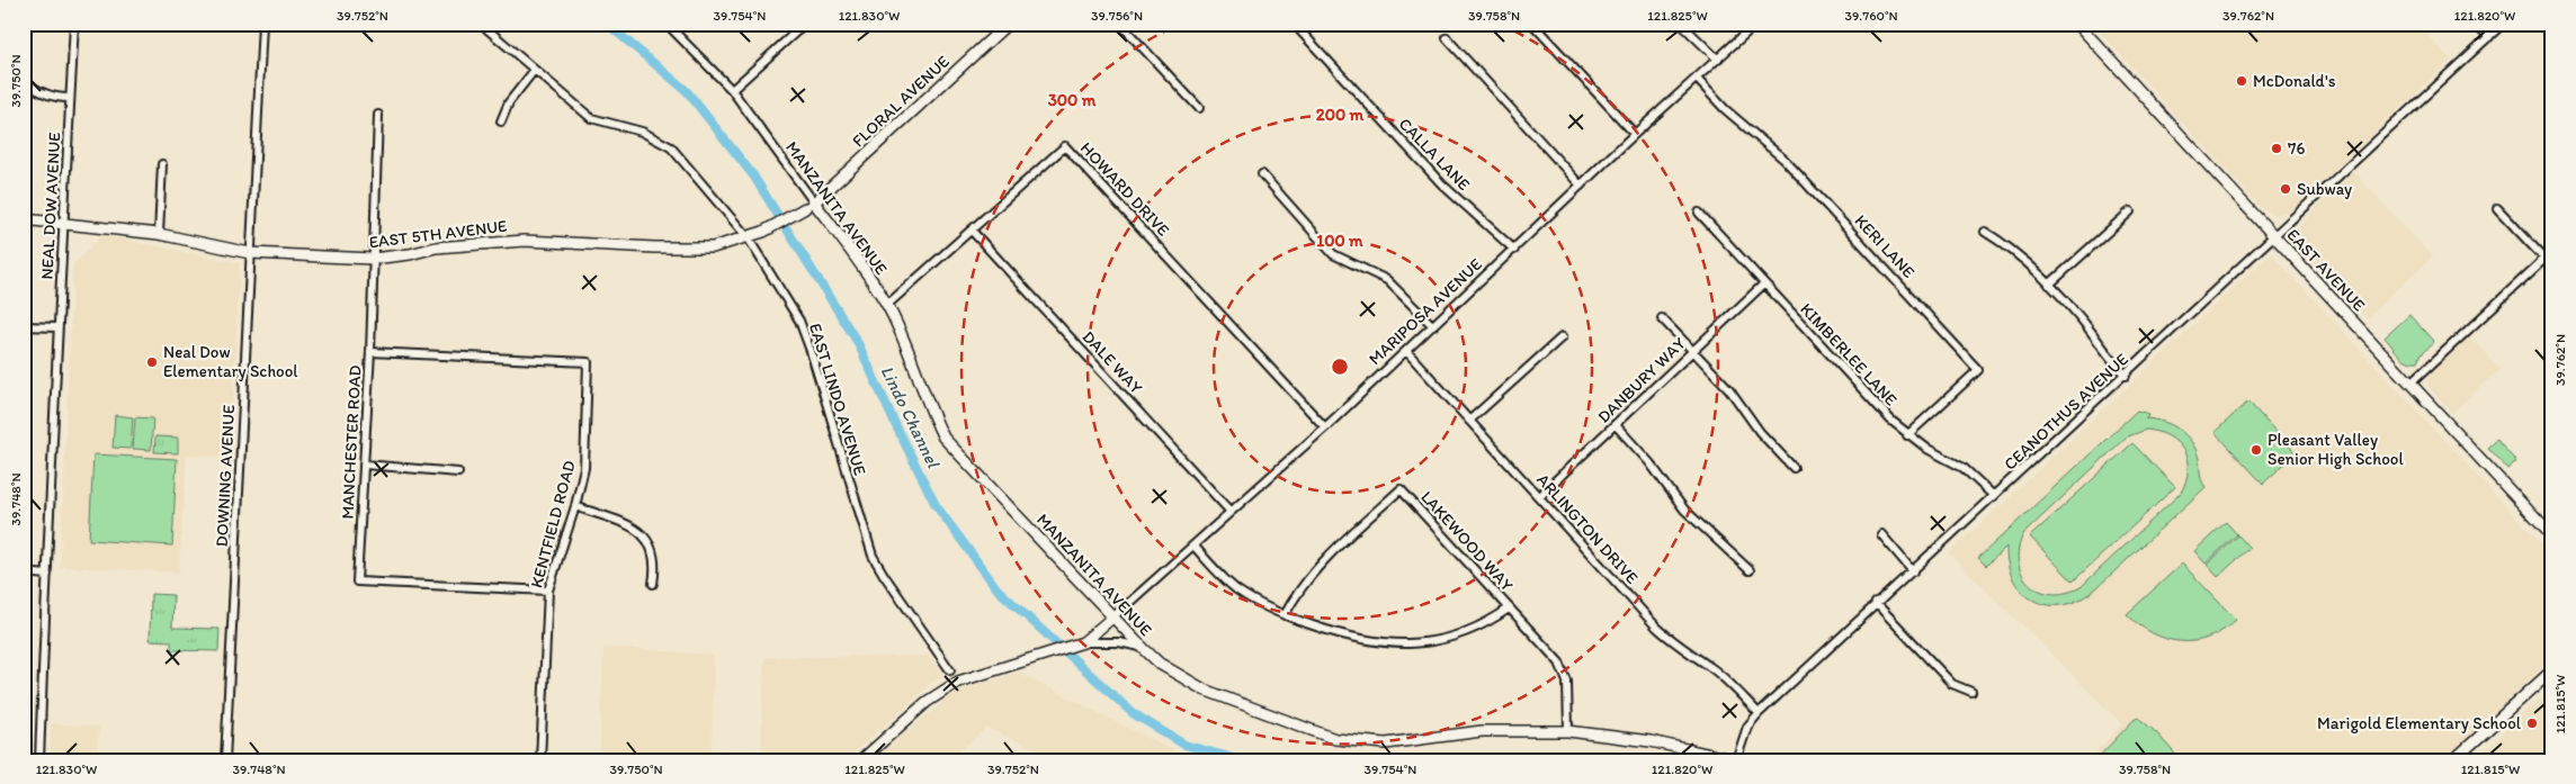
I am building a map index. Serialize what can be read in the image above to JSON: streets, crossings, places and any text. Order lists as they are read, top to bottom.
{
  "streets": {
    "street": [
      "FLORAL AVENUE",
      "CALLA LANE",
      "HOWARD DRIVE",
      "NEAL DOW AVENUE",
      "MANZANITA AVENUE",
      "EAST 5TH AVENUE",
      "KERI LANE",
      "EAST AVENUE",
      "MARIPOSA AVENUE",
      "KIMBERLEE LANE",
      "DALE WAY",
      "DANBURY WAY",
      "EAST LINDO AVENUE",
      "CEANOTHUS AVENUE",
      "MANCHESTER ROAD",
      "DOWNING AVENUE",
      "KENTFIELD ROAD",
      "ARLINGTON DRIVE",
      "LAKEWOOD WAY"
    ]
  },
  "crossings": [
    ["FLORAL AVENUE", "MANZANITA AVENUE"],
    ["FLORAL AVENUE", "EAST 5TH AVENUE"],
    ["CALLA LANE", "MARIPOSA AVENUE"],
    ["HOWARD DRIVE", "MANZANITA AVENUE"],
    ["HOWARD DRIVE", "MARIPOSA AVENUE"],
    ["HOWARD DRIVE", "DALE WAY"],
    ["NEAL DOW AVENUE", "EAST 5TH AVENUE"],
    ["MANZANITA AVENUE", "EAST 5TH AVENUE"],
    ["MANZANITA AVENUE", "MARIPOSA AVENUE"],
    ["MANZANITA AVENUE", "CEANOTHUS AVENUE"],
    ["MANZANITA AVENUE", "LAKEWOOD WAY"],
    ["EAST 5TH AVENUE", "EAST LINDO AVENUE"],
    ["EAST 5TH AVENUE", "MANCHESTER ROAD"],
    ["EAST 5TH AVENUE", "DOWNING AVENUE"],
    ["KERI LANE", "MARIPOSA AVENUE"],
    ["KERI LANE", "KIMBERLEE LANE"],
    ["EAST AVENUE", "CEANOTHUS AVENUE"],
    ["MARIPOSA AVENUE", "DALE WAY"],
    ["MARIPOSA AVENUE", "ARLINGTON DRIVE"],
    ["KIMBERLEE LANE", "DANBURY WAY"],
    ["KIMBERLEE LANE", "CEANOTHUS AVENUE"],
    ["DANBURY WAY", "ARLINGTON DRIVE"],
    ["CEANOTHUS AVENUE", "ARLINGTON DRIVE"],
    ["MANCHESTER ROAD", "KENTFIELD ROAD"]
  ],
  "water": ["Lindo Channel"],
  "places": [
    "McDonald's",
    "76",
    "Subway",
    "Neal Dow Elementary School",
    "Pleasant Valley Senior High School",
    "Marigold Elementary School"
  ],
  "coordinates": [
    "39.752°N",
    "39.754°N",
    "121.830°W",
    "39.756°N",
    "39.758°N",
    "121.825°W",
    "39.760°N",
    "39.762°N",
    "121.820°W",
    "39.750°N",
    "39.748°N",
    "121.815°W"
  ],
  "rings": ["300 m", "200 m", "100 m"]
}
